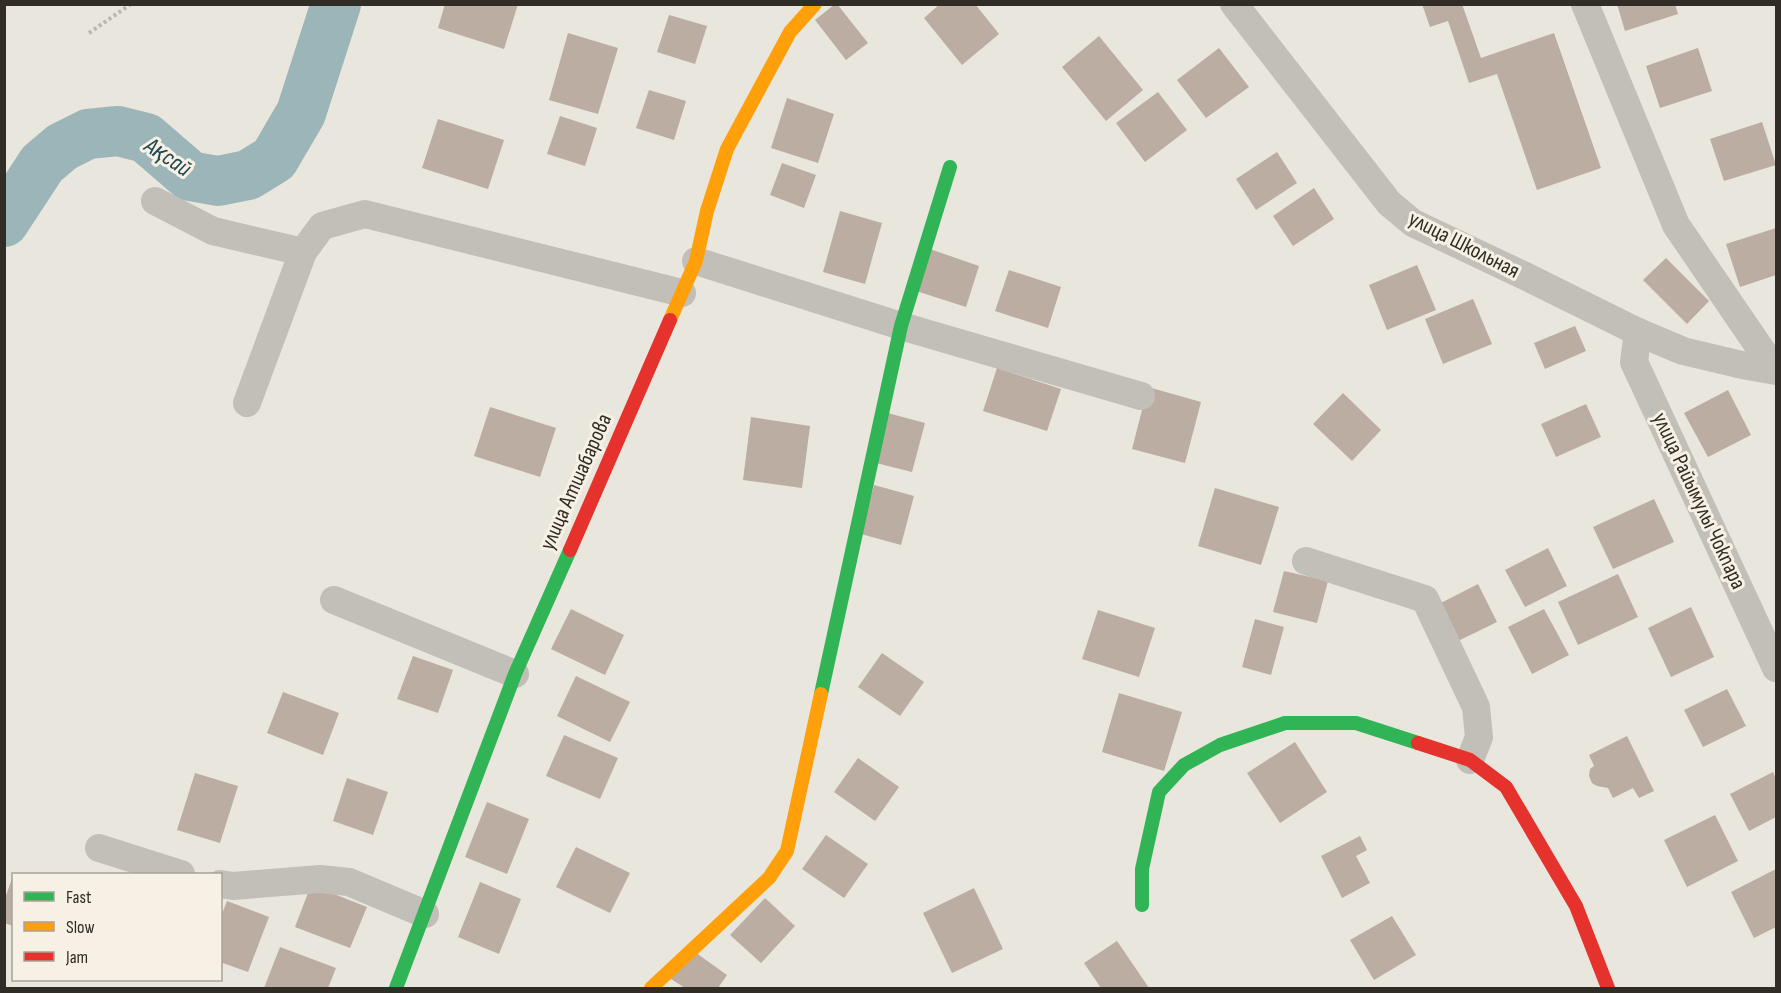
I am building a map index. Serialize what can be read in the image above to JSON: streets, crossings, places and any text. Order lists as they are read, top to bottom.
{
  "streets": {
    "street": ["улица Школьная", "улица Атшабарова", "улица Райымулы Чокпара"]
  },
  "crossings": [
    ["улица Школьная", "улица Райымулы Чокпара"]
  ],
  "water": ["Ақсай"],
  "legend": ["Fast", "Slow", "Jam"]
}
